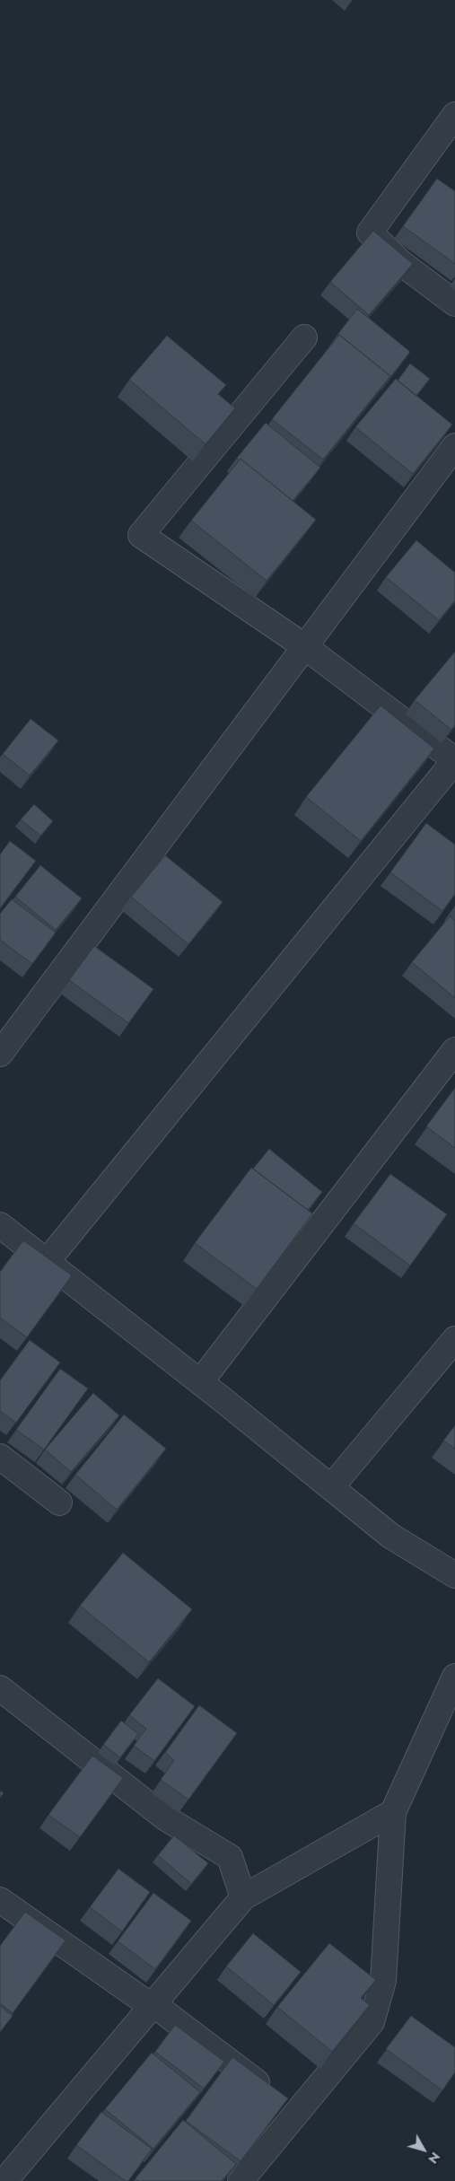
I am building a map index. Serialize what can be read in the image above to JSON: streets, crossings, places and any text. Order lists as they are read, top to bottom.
{
  "north": "bottom right"
}
